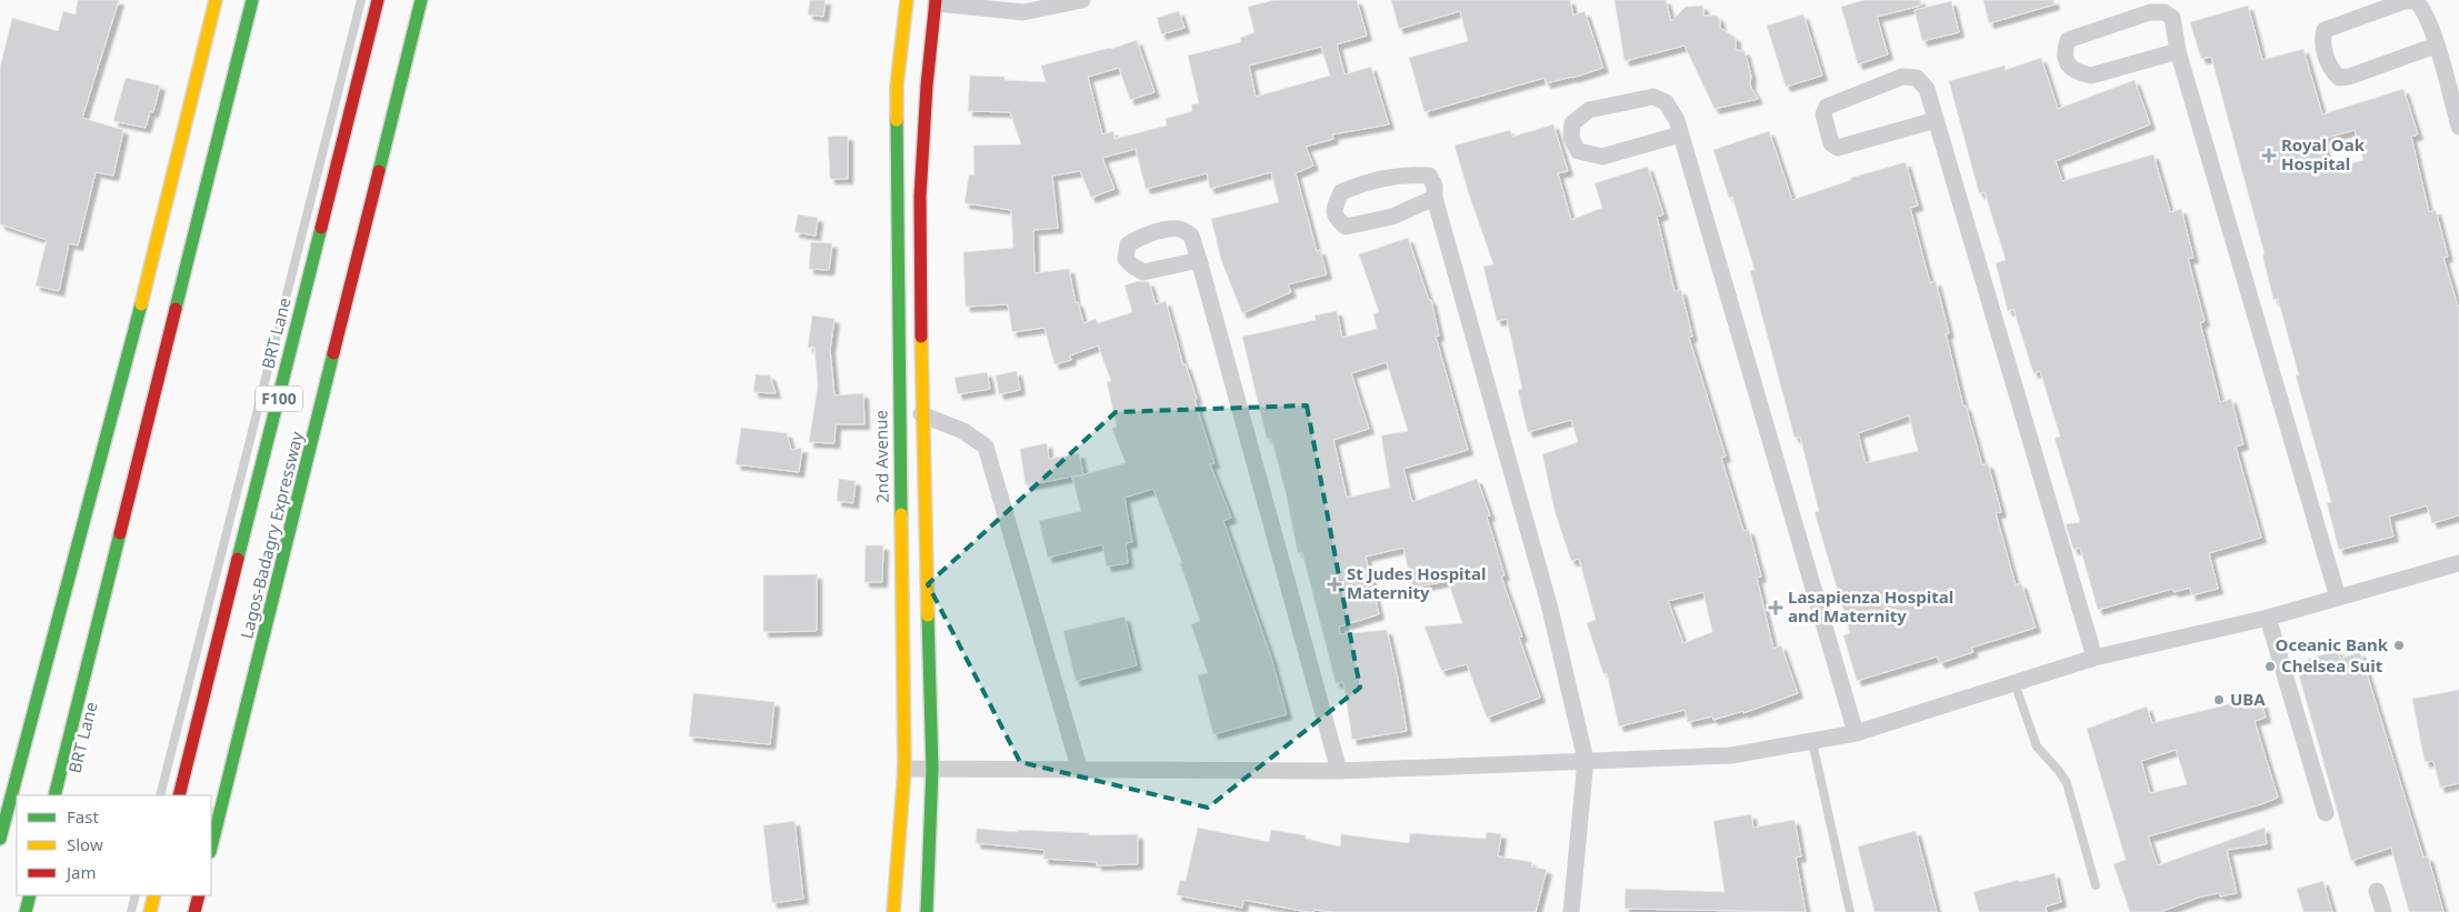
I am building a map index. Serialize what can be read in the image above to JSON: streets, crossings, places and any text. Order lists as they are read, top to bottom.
{
  "streets": {
    "main road": ["F100", "2nd Avenue", "Lagos-Badagry Expressway"],
    "lane": ["BRT Lane"]
  },
  "places": {
    "health": ["Royal Oak Hospital", "St Judes Hospital Maternity", "Lasapienza Hospital and Maternity"],
    "other": ["Oceanic Bank", "Chelsea Suit", "UBA"]
  },
  "legend": ["Fast", "Slow", "Jam"]
}
